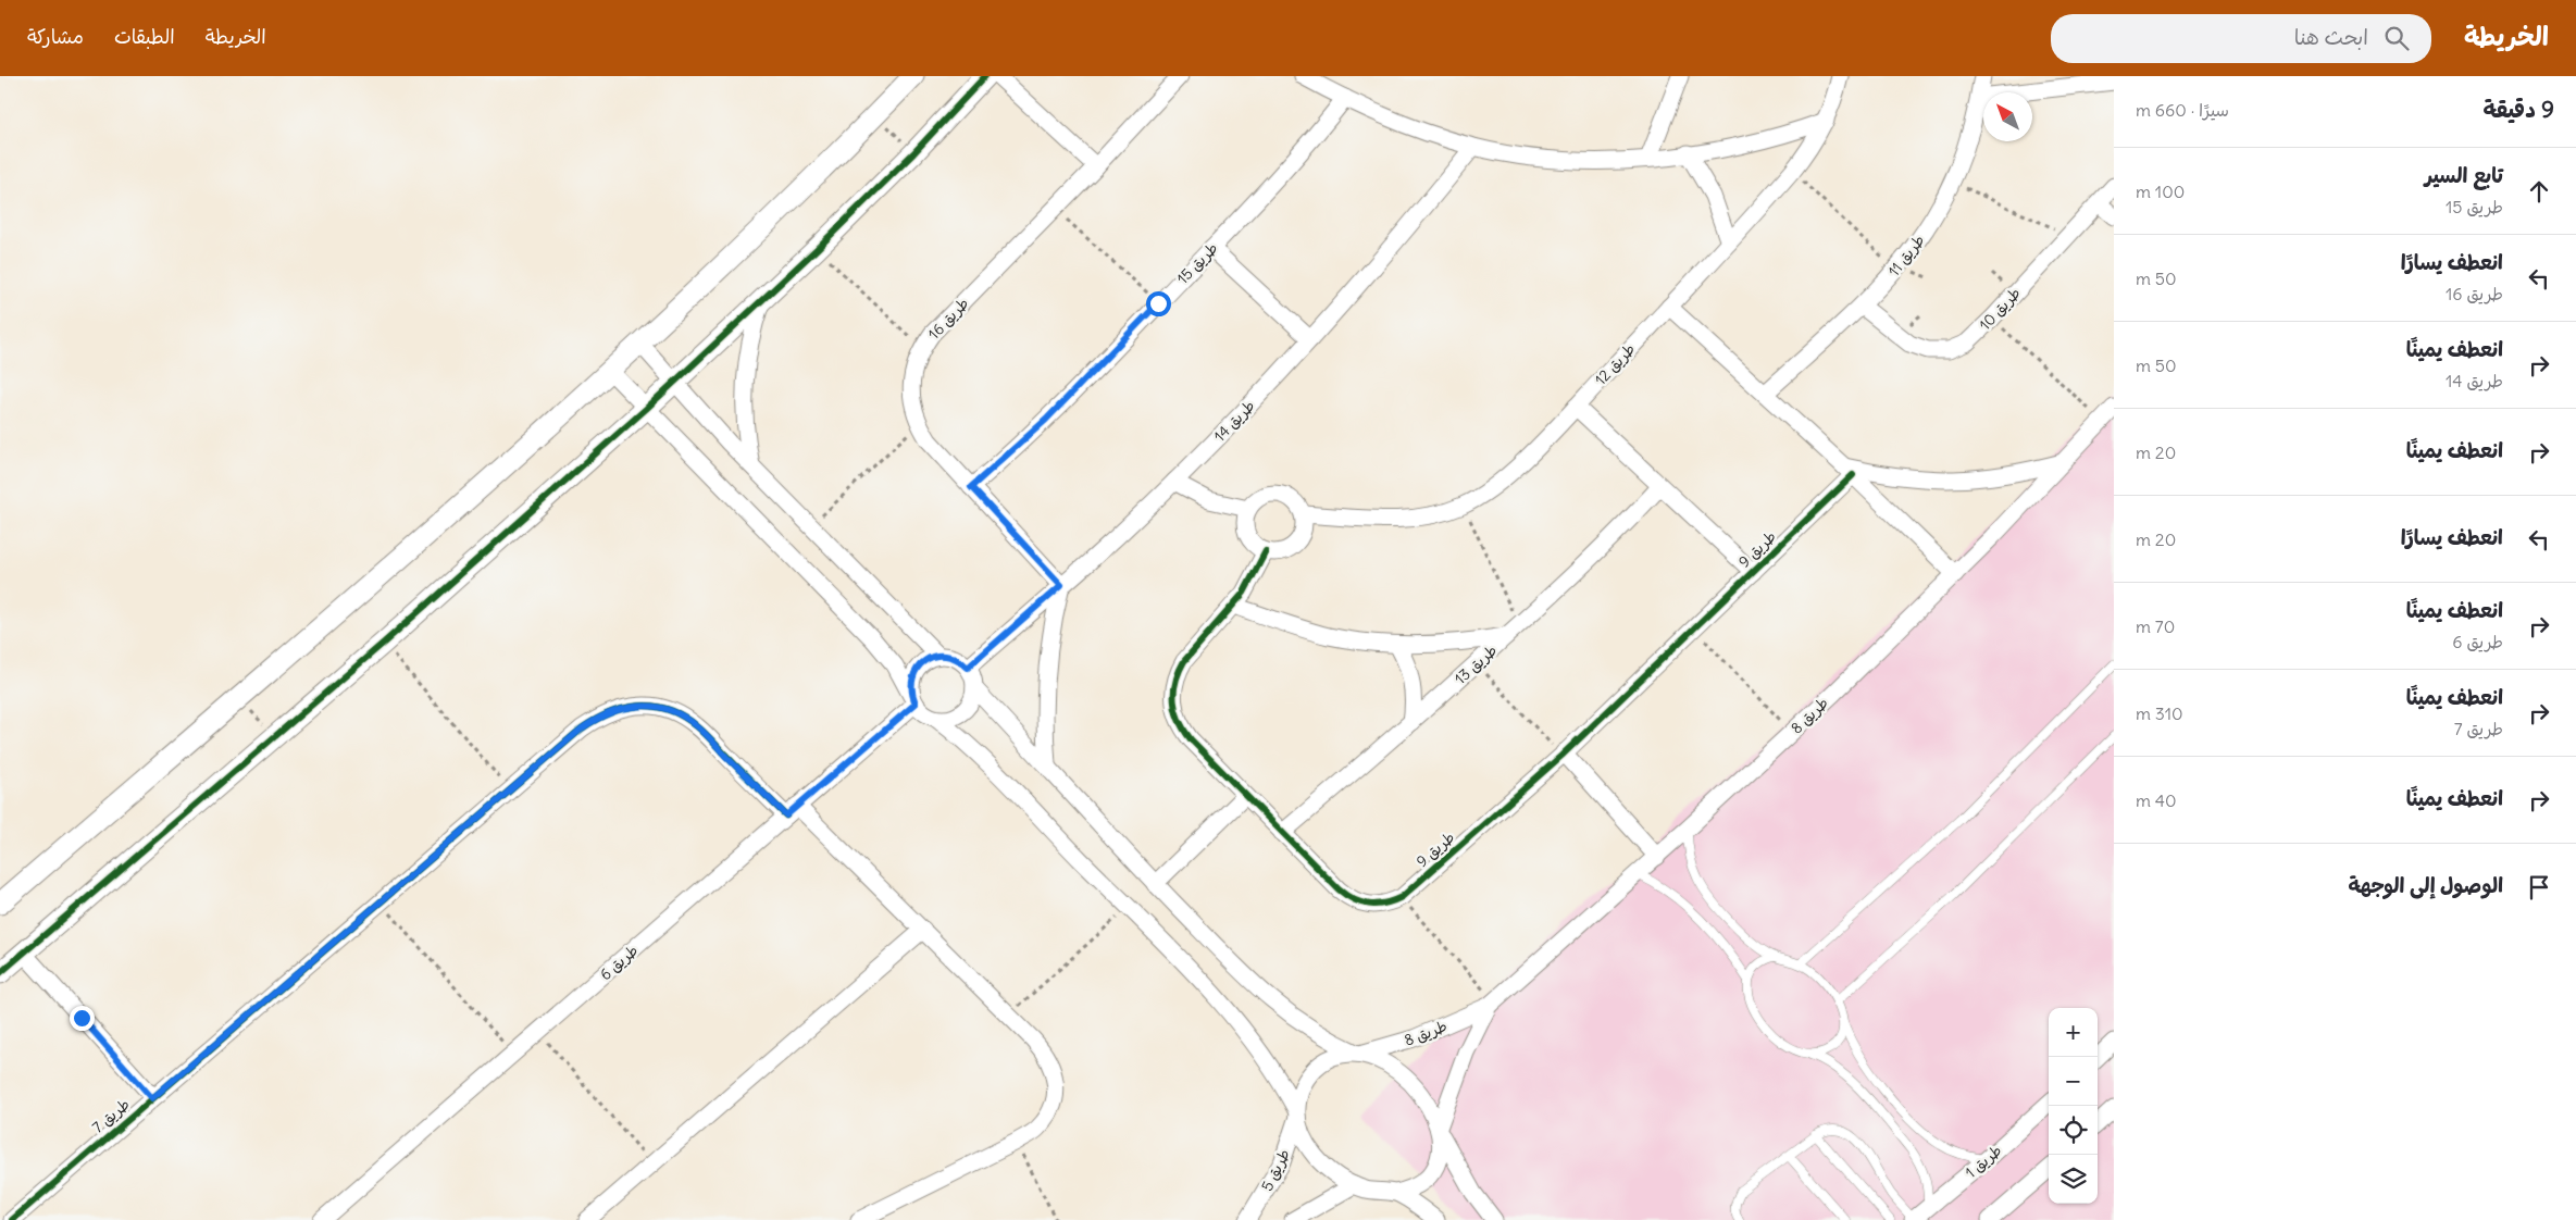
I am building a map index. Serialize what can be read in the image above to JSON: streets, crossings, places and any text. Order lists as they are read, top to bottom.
{
  "streets": {
    "street": [
      "طريق 11",
      "طريق 15",
      "طريق 10",
      "طريق 16",
      "طريق 12",
      "طريق 14",
      "طريق 9",
      "طريق 13",
      "طريق 8",
      "طريق 6",
      "طريق 7",
      "طريق 1",
      "طريق 5"
    ]
  },
  "crossings": [
    ["طريق 11", "طريق 10"],
    ["طريق 15", "طريق 16"],
    ["طريق 16", "طريق 14"],
    ["طريق 12", "طريق 9"],
    ["طريق 14", "طريق 6"],
    ["طريق 9", "طريق 13"],
    ["طريق 8", "طريق 5"],
    ["طريق 6", "طريق 7"]
  ],
  "north": "top left",
  "page": {
    "header": "الخريطة",
    "search": "ابحث هنا",
    "nav": ["الخريطة", "الطبقات", "مشاركة"],
    "heading": ["9 دقيقة", "سيرًا · 660 m"],
    "list": [
      ["تابع السير", "طريق 15", "100 m"],
      ["انعطف يسارًا", "طريق 16", "50 m"],
      ["انعطف يمينًا", "طريق 14", "50 m"],
      ["انعطف يمينًا", "20 m"],
      ["انعطف يسارًا", "20 m"],
      ["انعطف يمينًا", "طريق 6", "70 m"],
      ["انعطف يمينًا", "طريق 7", "310 m"],
      ["انعطف يمينًا", "40 m"],
      "الوصول إلى الوجهة"
    ],
    "map_buttons": ["+", "−"]
  }
}
